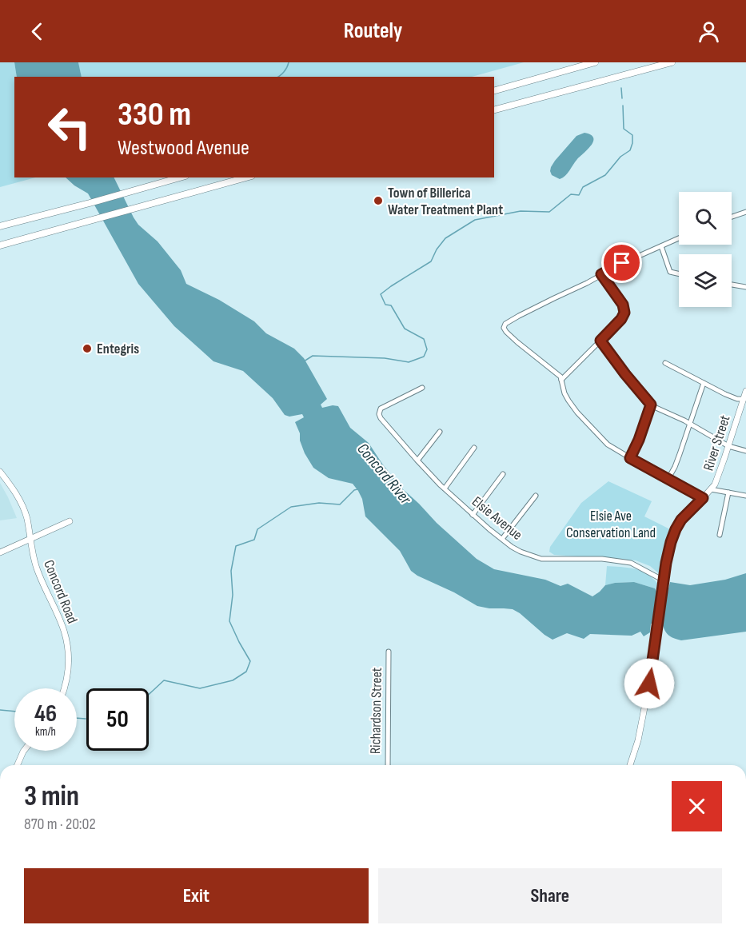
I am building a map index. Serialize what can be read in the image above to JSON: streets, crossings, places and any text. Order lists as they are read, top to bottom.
{
  "streets": {
    "main road": ["River Street", "Concord Road"],
    "street": ["Elsie Avenue", "Richardson Street"]
  },
  "crossings": [
    ["River Street", "Elsie Avenue"]
  ],
  "water": ["Concord River"],
  "parks": ["Elsie Ave Conservation Land"],
  "places": ["Town of Billerica Water Treatment Plant", "Entegris"],
  "page": {
    "header": "Routely",
    "turn": ["330 m", "Westwood Avenue"],
    "speed": "46 km/h",
    "limit": "50",
    "heading": ["3 min", "870 m · 20:02"],
    "buttons": ["Exit", "Share"]
  }
}
